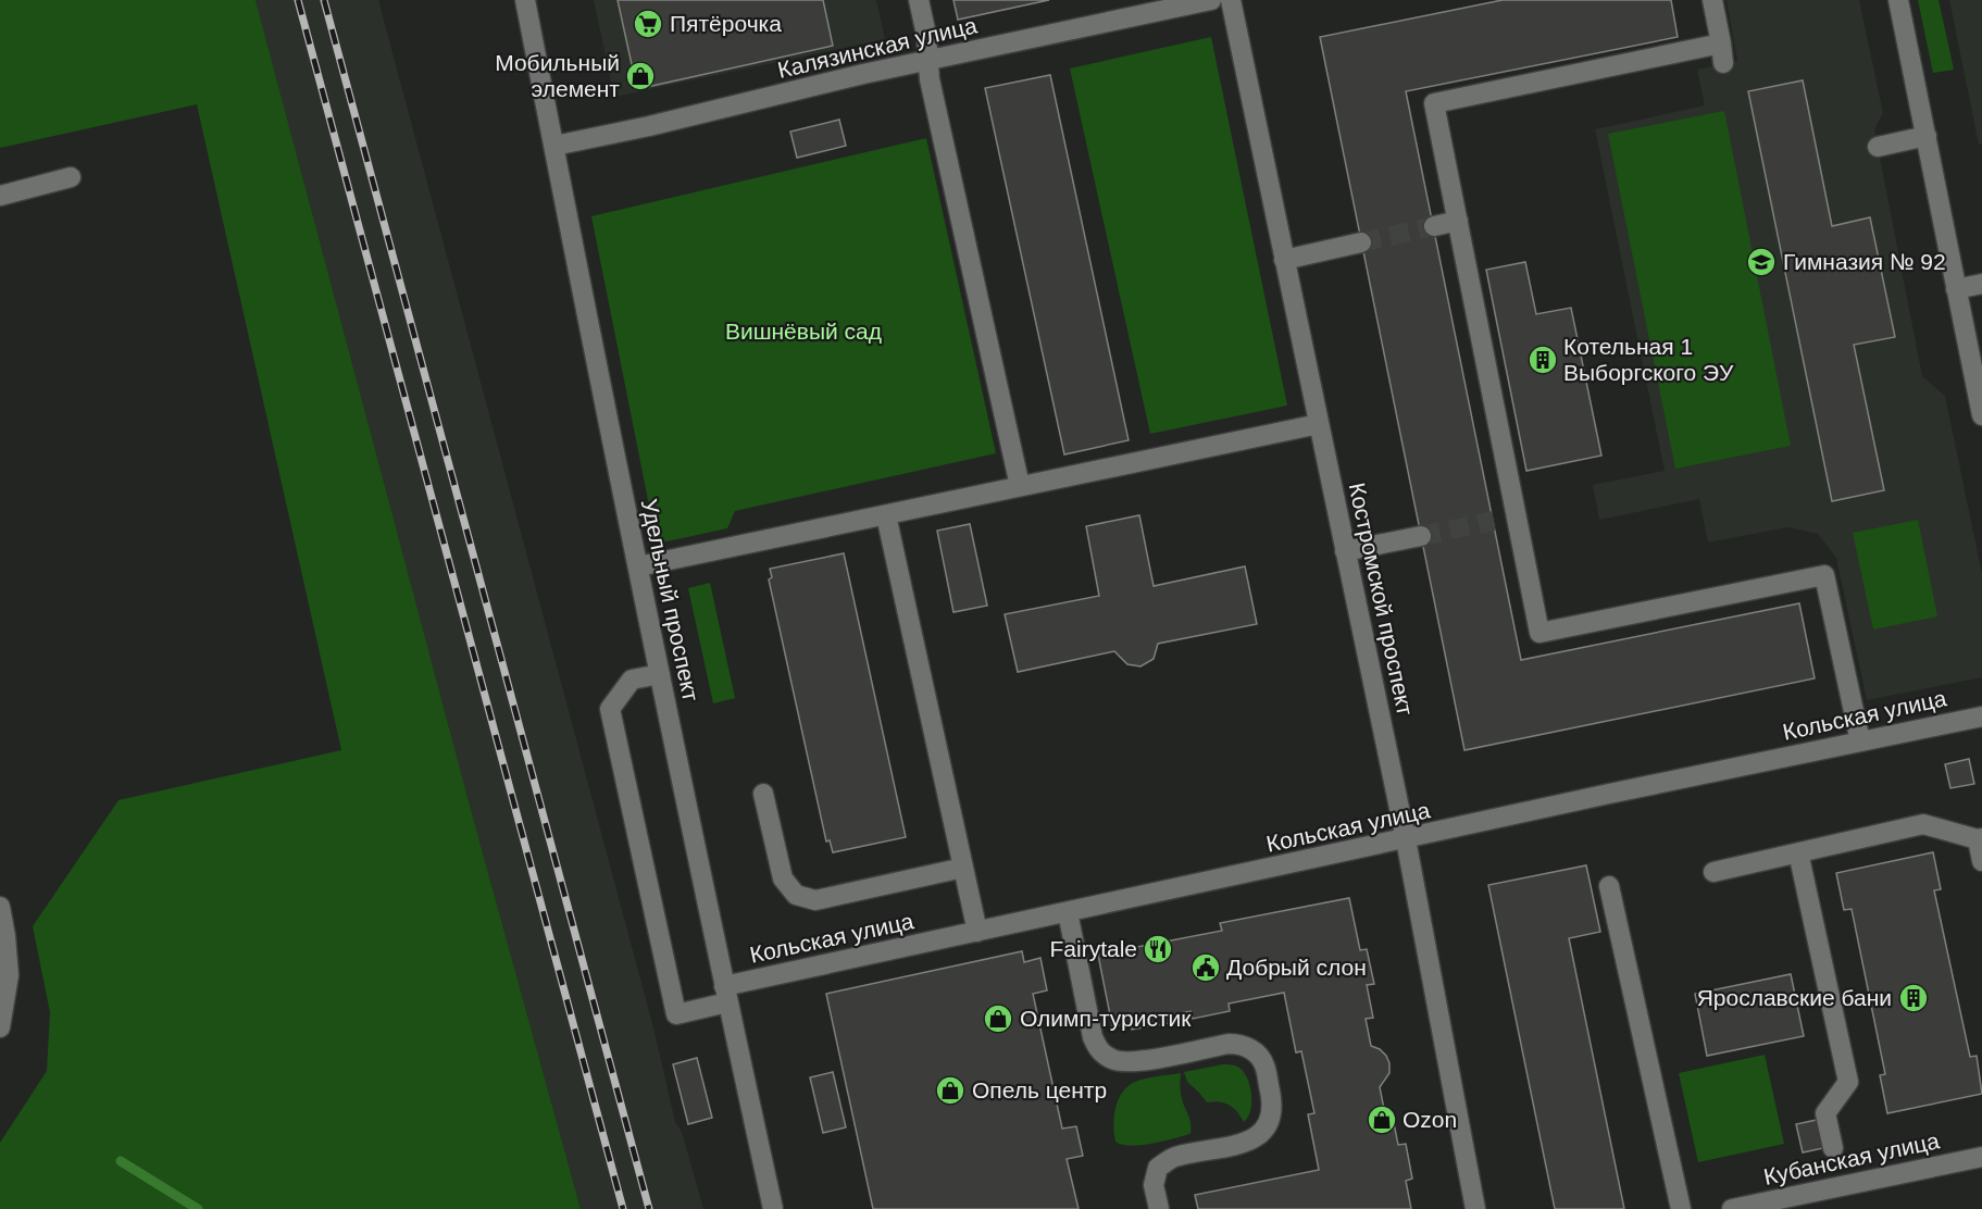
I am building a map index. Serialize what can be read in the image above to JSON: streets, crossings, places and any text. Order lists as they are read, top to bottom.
{
  "streets": {
    "street": [
      "Калязинская улица",
      "Костромской проспект",
      "Удельный проспект",
      "Кольская улица",
      "Кубанская улица"
    ]
  },
  "crossings": [
    ["Калязинская улица", "Удельный проспект"],
    ["Костромской проспект", "Кольская улица"],
    ["Удельный проспект", "Кольская улица"]
  ],
  "parks": ["Вишнёвый сад"],
  "places": {
    "supermarket": ["Пятёрочка"],
    "shop": [
      "Мобильный элемент",
      "Олимп-туристик",
      "Опель центр",
      "Ozon"
    ],
    "school or university": ["Гимназия № 92"],
    "building": ["Котельная 1 Выборгского ЭУ", "Ярославские бани"],
    "restaurant": ["Fairytale"],
    "public building": ["Добрый слон"]
  }
}
